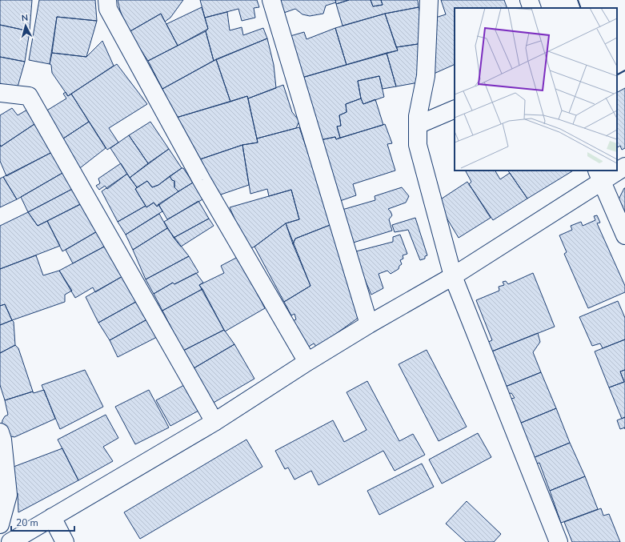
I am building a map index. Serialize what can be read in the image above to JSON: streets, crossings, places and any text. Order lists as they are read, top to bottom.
{
  "scale_bar": "20 m",
  "north": "top"
}
